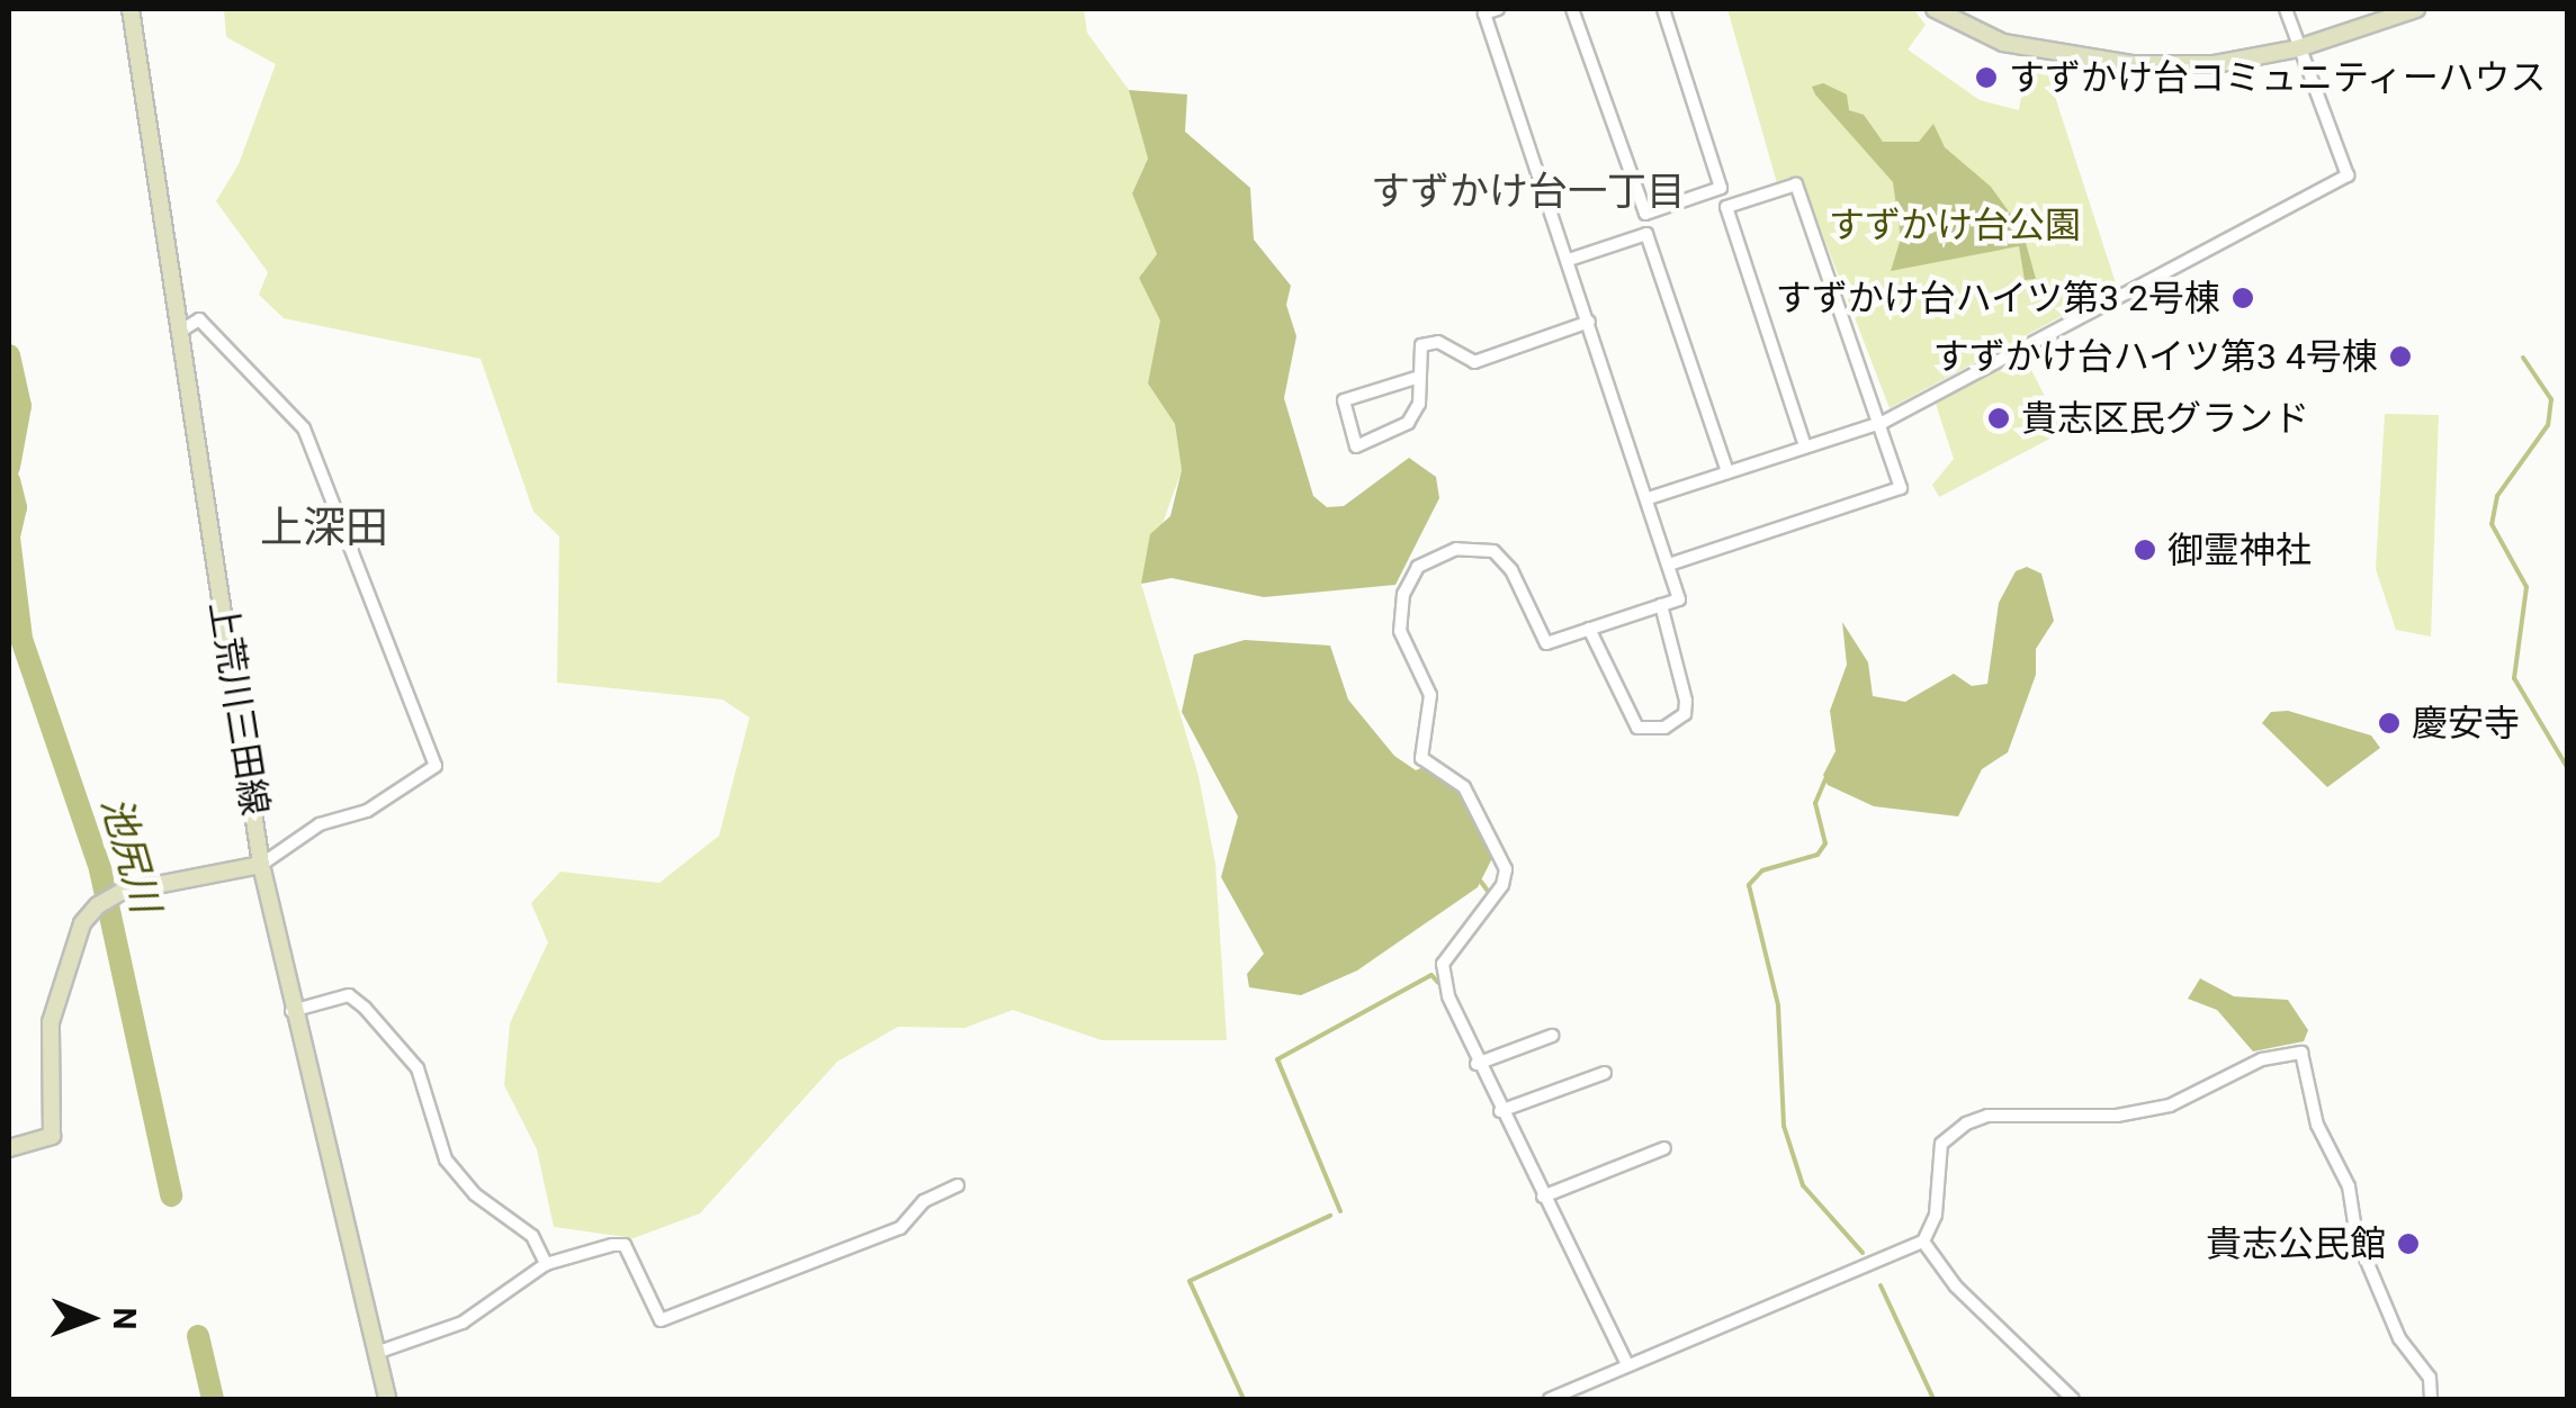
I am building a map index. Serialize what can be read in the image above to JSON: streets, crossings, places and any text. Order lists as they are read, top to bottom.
{
  "streets": {
    "main road": ["上荒川三田線"]
  },
  "districts": ["すずかけ台一丁目", "上深田"],
  "water": ["池尻川"],
  "parks": ["すずかけ台公園"],
  "places": [
    "すずかけ台コミュニティーハウス",
    "すずかけ台ハイツ第3 2号棟",
    "すずかけ台ハイツ第3 4号棟",
    "貴志区民グランド",
    "御霊神社",
    "慶安寺",
    "貴志公民館"
  ],
  "north": "right"
}
